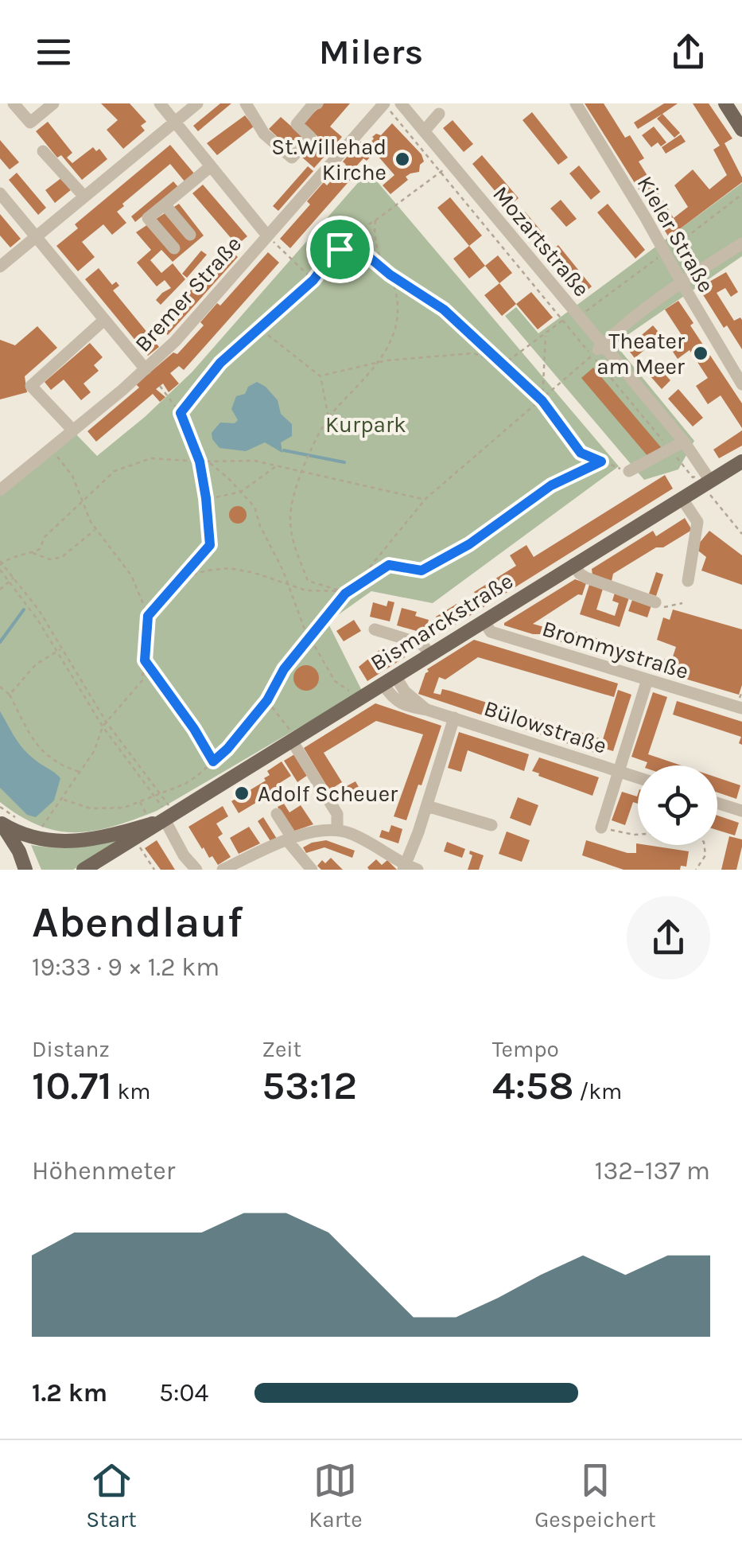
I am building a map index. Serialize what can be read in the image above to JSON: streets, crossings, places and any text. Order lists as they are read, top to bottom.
{
  "streets": {
    "main road": ["Bismarckstraße"],
    "street": [
      "Kieler Straße",
      "Mozartstraße",
      "Bremer Straße",
      "Brommystraße",
      "Bülowstraße"
    ]
  },
  "crossings": [
    ["Mozartstraße", "Bismarckstraße"],
    ["Bismarckstraße", "Brommystraße"],
    ["Bismarckstraße", "Bülowstraße"]
  ],
  "parks": ["Kurpark"],
  "places": ["St.Willehad Kirche", "Theater am Meer", "Adolf Scheuer"],
  "page": {
    "header": "Milers",
    "heading": ["Abendlauf", "19:33 · 9 × 1.2 km"],
    "stats": [
      ["Distanz", "10.71 km"],
      ["Zeit", "53:12"],
      ["Tempo", "4:58 /km"]
    ],
    "chart": ["Höhenmeter", "132–137 m"],
    "list": [
      {
        "name": "1.2 km",
        "note": "5:04"
      }
    ],
    "tabs": ["Start", "Karte", "Gespeichert"]
  }
}
